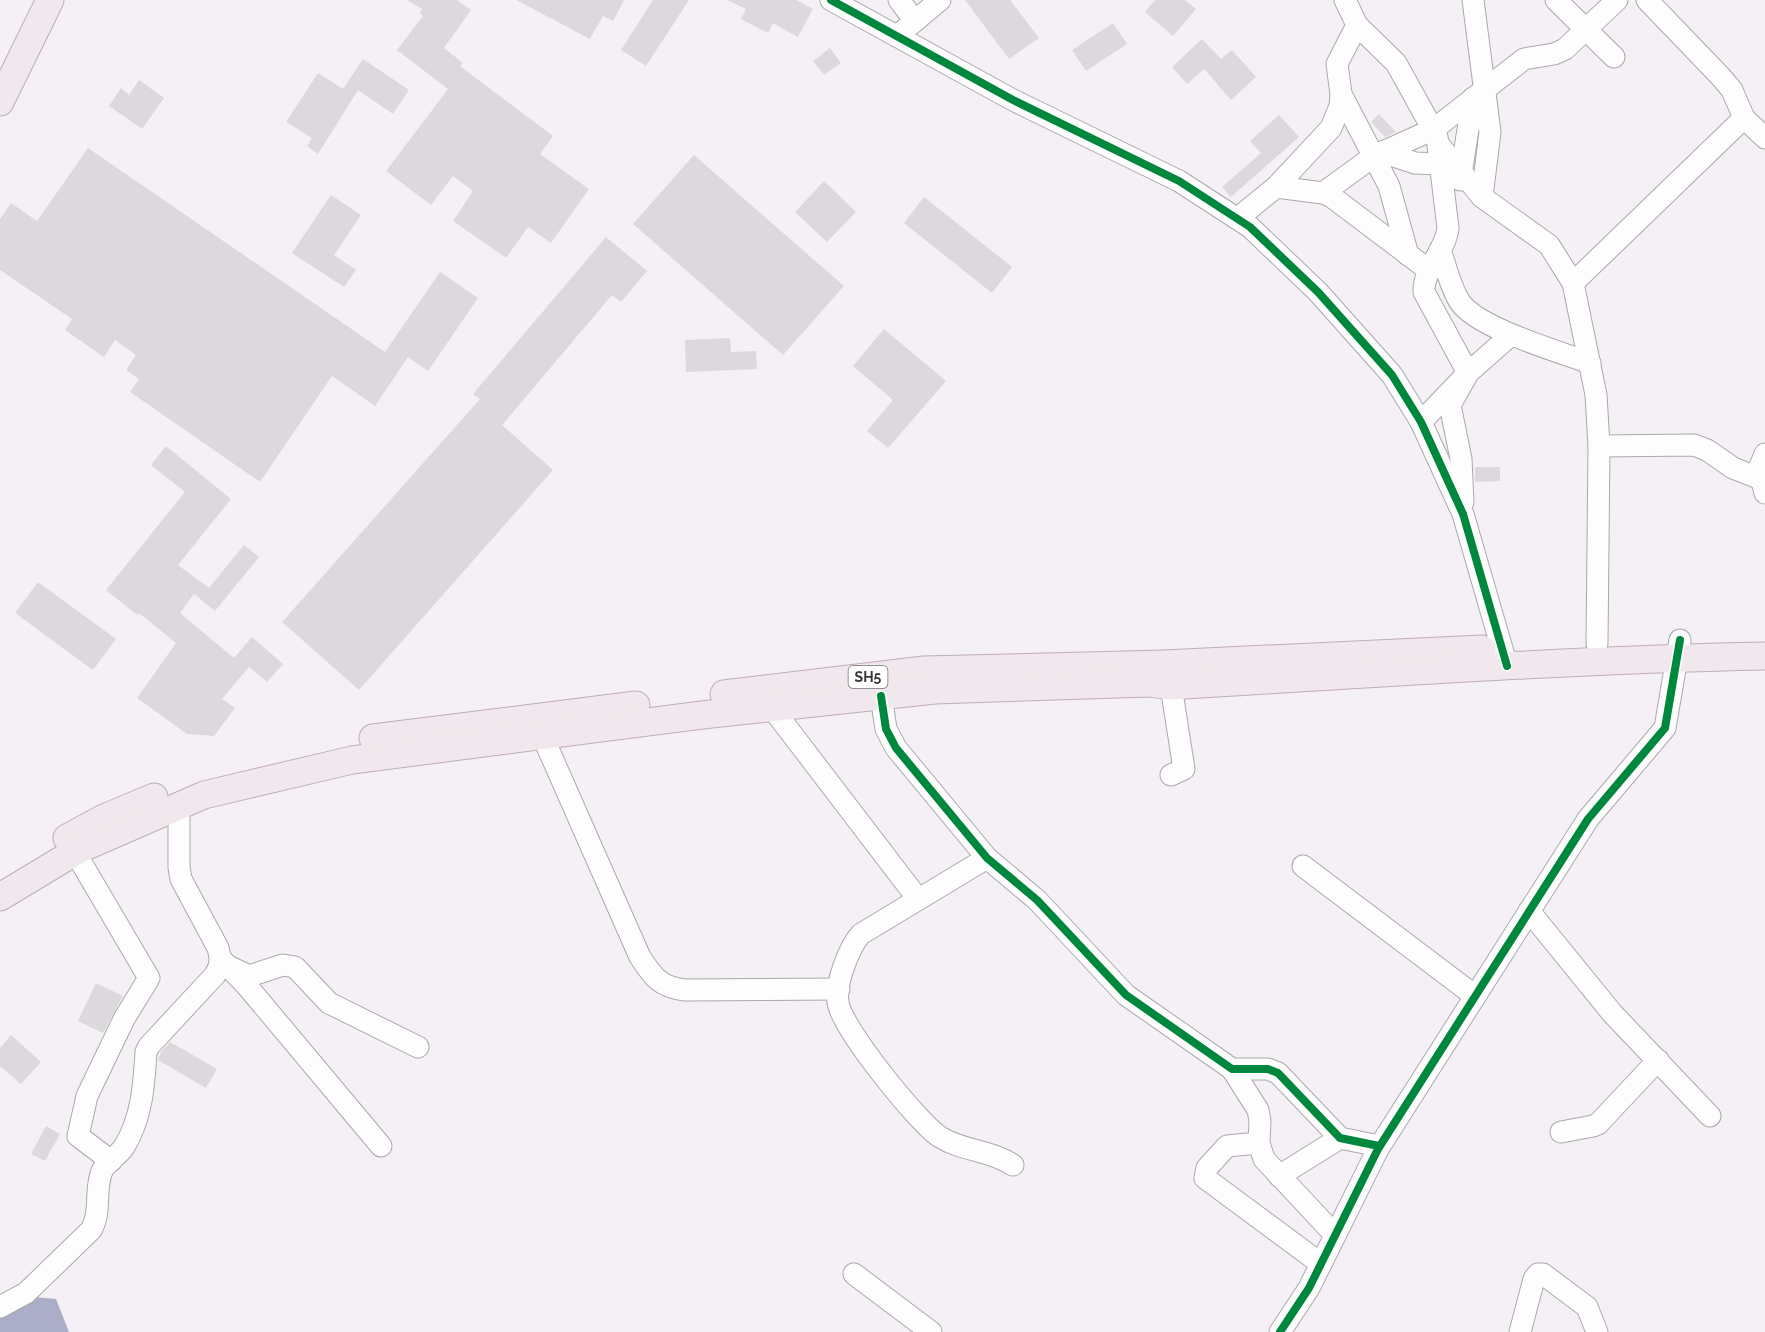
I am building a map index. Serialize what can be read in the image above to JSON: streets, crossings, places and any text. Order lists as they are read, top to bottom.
{
  "streets": {
    "main road": ["SH5"]
  }
}
